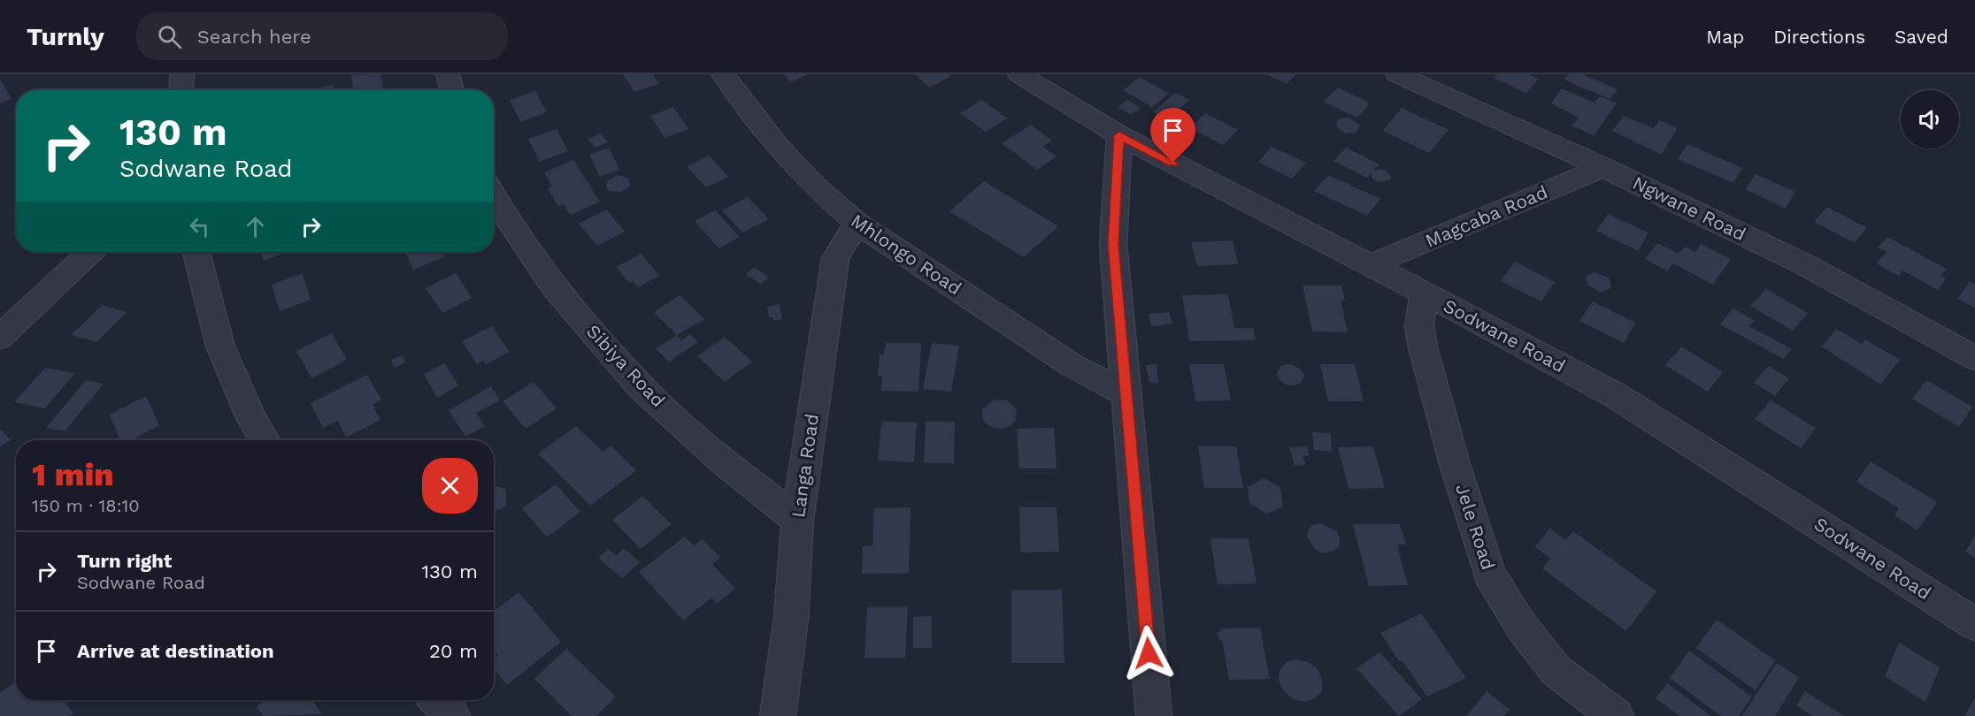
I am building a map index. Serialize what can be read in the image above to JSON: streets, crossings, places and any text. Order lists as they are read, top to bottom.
{
  "streets": {
    "street": [
      "Ngwane Road",
      "Magcaba Road",
      "Mhlongo Road",
      "Sodwane Road",
      "Sibiya Road",
      "Langa Road",
      "Jele Road"
    ]
  },
  "crossings": [
    ["Ngwane Road", "Magcaba Road"],
    ["Magcaba Road", "Sodwane Road"],
    ["Mhlongo Road", "Langa Road"],
    ["Sodwane Road", "Jele Road"],
    ["Sibiya Road", "Langa Road"]
  ],
  "page": {
    "header": "Turnly",
    "search": "Search here",
    "nav": ["Map", "Directions", "Saved"],
    "turn": ["130 m", "Sodwane Road"],
    "heading": ["1 min", "150 m · 18:10"],
    "list": [
      {
        "name": "Turn right",
        "note": "Sodwane Road",
        "value": "130 m"
      },
      {
        "name": "Arrive at destination",
        "value": "20 m"
      }
    ]
  }
}
